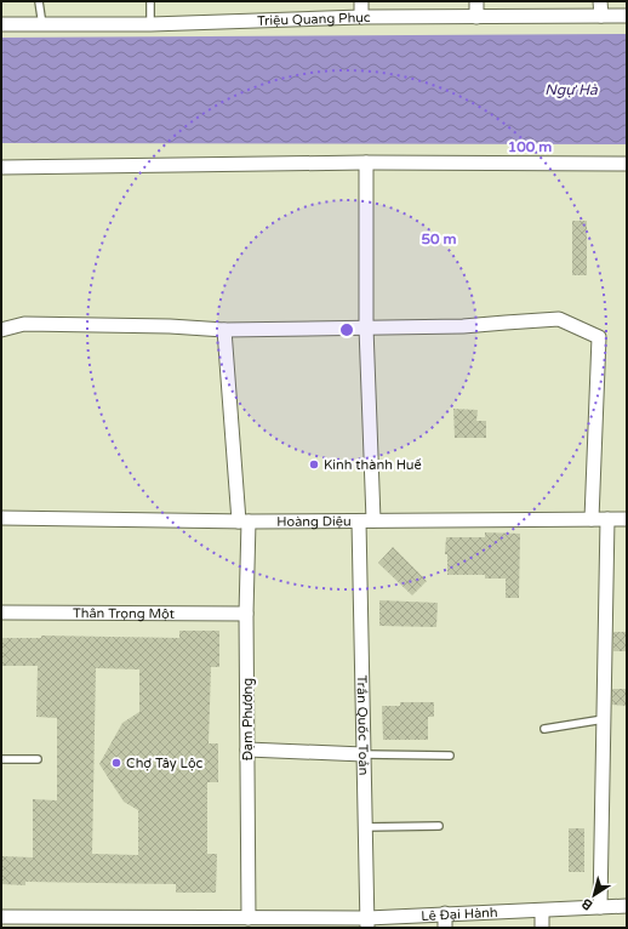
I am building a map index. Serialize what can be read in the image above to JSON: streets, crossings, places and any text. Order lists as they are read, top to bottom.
{
  "streets": {
    "street": [
      "Triệu Quang Phục",
      "Hoàng Diệu",
      "Thân Trọng Một",
      "Đạm Phương",
      "Trần Quốc Toản",
      "Lê Đại Hành"
    ]
  },
  "crossings": [
    ["Hoàng Diệu", "Đạm Phương"],
    ["Hoàng Diệu", "Trần Quốc Toản"],
    ["Thân Trọng Một", "Đạm Phương"],
    ["Đạm Phương", "Lê Đại Hành"],
    ["Trần Quốc Toản", "Lê Đại Hành"]
  ],
  "water": ["Ngự Hà"],
  "places": ["Kinh thành Huế", "Chợ Tây Lộc"],
  "north": "bottom left",
  "rings": ["100 m", "50 m"]
}
